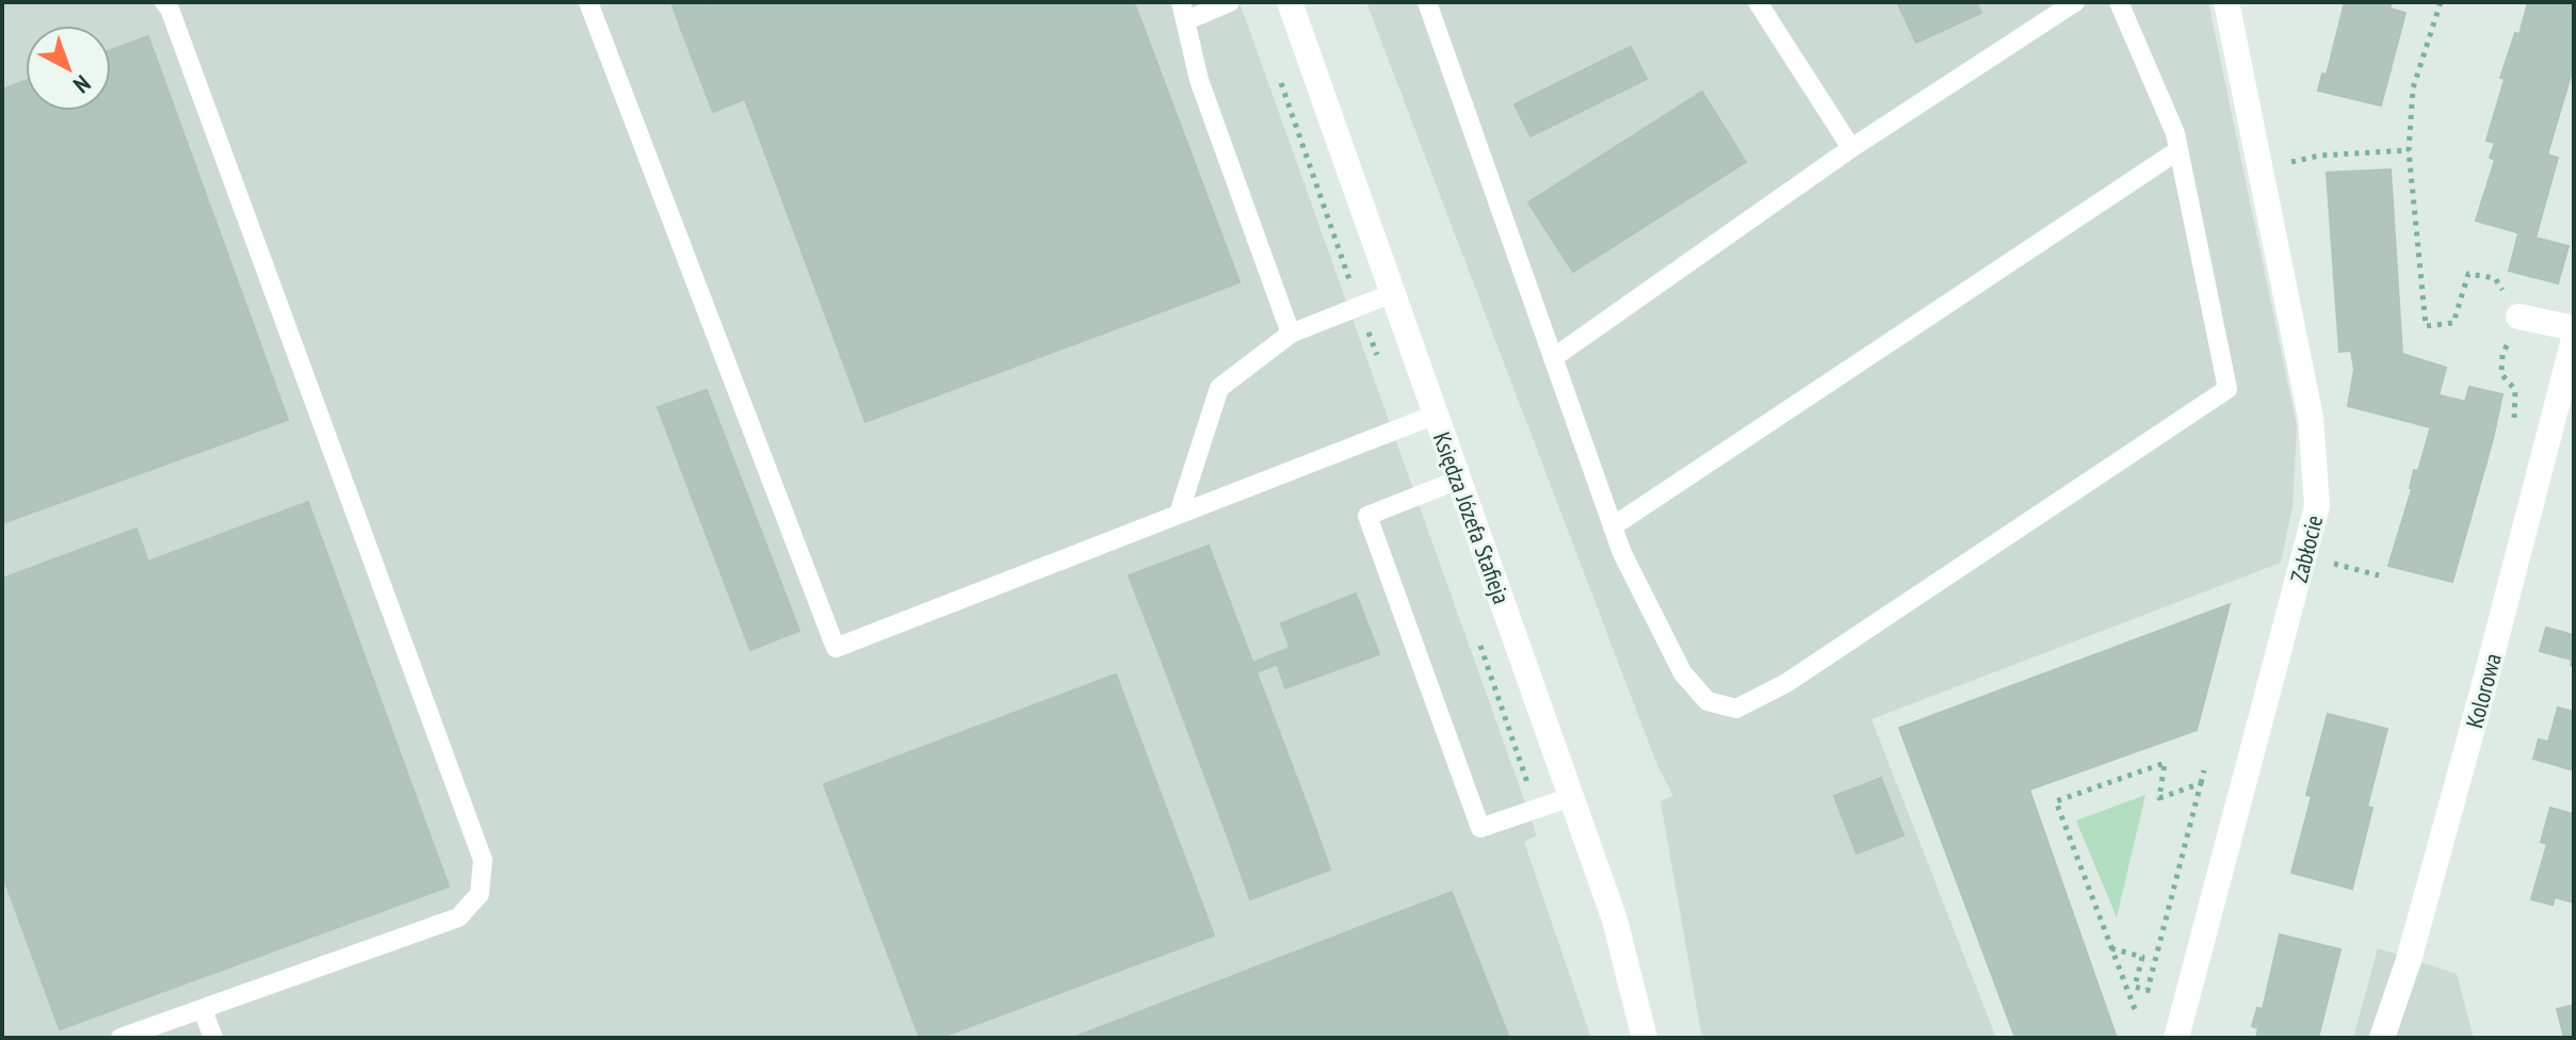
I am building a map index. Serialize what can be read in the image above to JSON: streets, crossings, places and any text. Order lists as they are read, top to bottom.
{
  "streets": {
    "street": ["Księdza Józefa Stafieja", "Zabłocie", "Kolorowa"]
  },
  "north": "bottom right"
}
